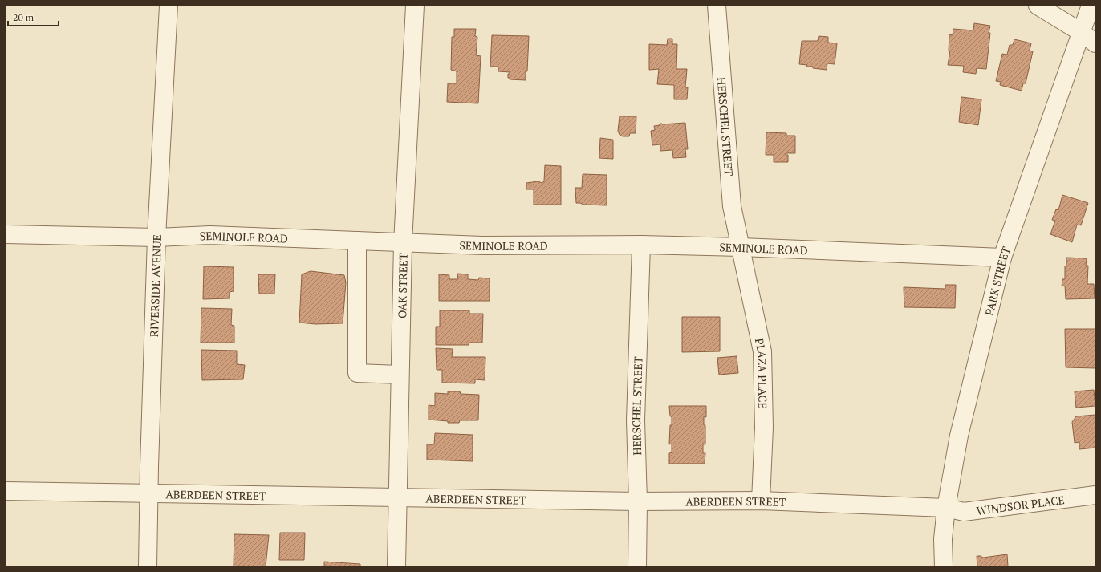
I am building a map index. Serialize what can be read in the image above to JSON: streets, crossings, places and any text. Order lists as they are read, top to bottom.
{
  "streets": {
    "street": [
      "HERSCHEL STREET",
      "SEMINOLE ROAD",
      "PARK STREET",
      "RIVERSIDE AVENUE",
      "OAK STREET",
      "PLAZA PLACE",
      "ABERDEEN STREET",
      "WINDSOR PLACE"
    ]
  },
  "crossings": [
    ["HERSCHEL STREET", "SEMINOLE ROAD"],
    ["HERSCHEL STREET", "PLAZA PLACE"],
    ["HERSCHEL STREET", "ABERDEEN STREET"],
    ["SEMINOLE ROAD", "PARK STREET"],
    ["SEMINOLE ROAD", "RIVERSIDE AVENUE"],
    ["SEMINOLE ROAD", "OAK STREET"],
    ["SEMINOLE ROAD", "PLAZA PLACE"],
    ["PARK STREET", "ABERDEEN STREET"],
    ["PARK STREET", "WINDSOR PLACE"],
    ["RIVERSIDE AVENUE", "ABERDEEN STREET"],
    ["OAK STREET", "ABERDEEN STREET"],
    ["PLAZA PLACE", "ABERDEEN STREET"],
    ["ABERDEEN STREET", "WINDSOR PLACE"]
  ],
  "scale_bar": "20 m"
}
